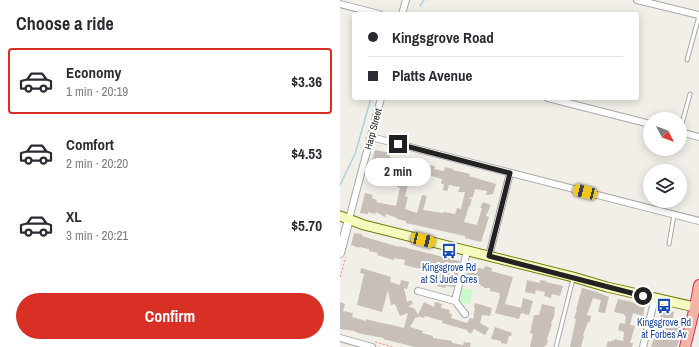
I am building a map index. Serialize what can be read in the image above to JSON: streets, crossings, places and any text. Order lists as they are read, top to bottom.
{
  "streets": {
    "street": ["Harp Street"]
  },
  "places": {
    "bus stop": ["Kingsgrove Rd at St Jude Cres", "Kingsgrove Rd at Forbes Av"]
  },
  "north": "bottom right",
  "page": {
    "heading": "Choose a ride",
    "banner": ["Kingsgrove Road", "Platts Avenue"],
    "list": [
      {
        "name": "Economy",
        "note": "1 min · 20:19",
        "value": "$3.36"
      },
      {
        "name": "Comfort",
        "note": "2 min · 20:20",
        "value": "$4.53"
      },
      {
        "name": "XL",
        "note": "3 min · 20:21",
        "value": "$5.70"
      }
    ],
    "bubble": "2 min",
    "buttons": "Confirm"
  }
}
